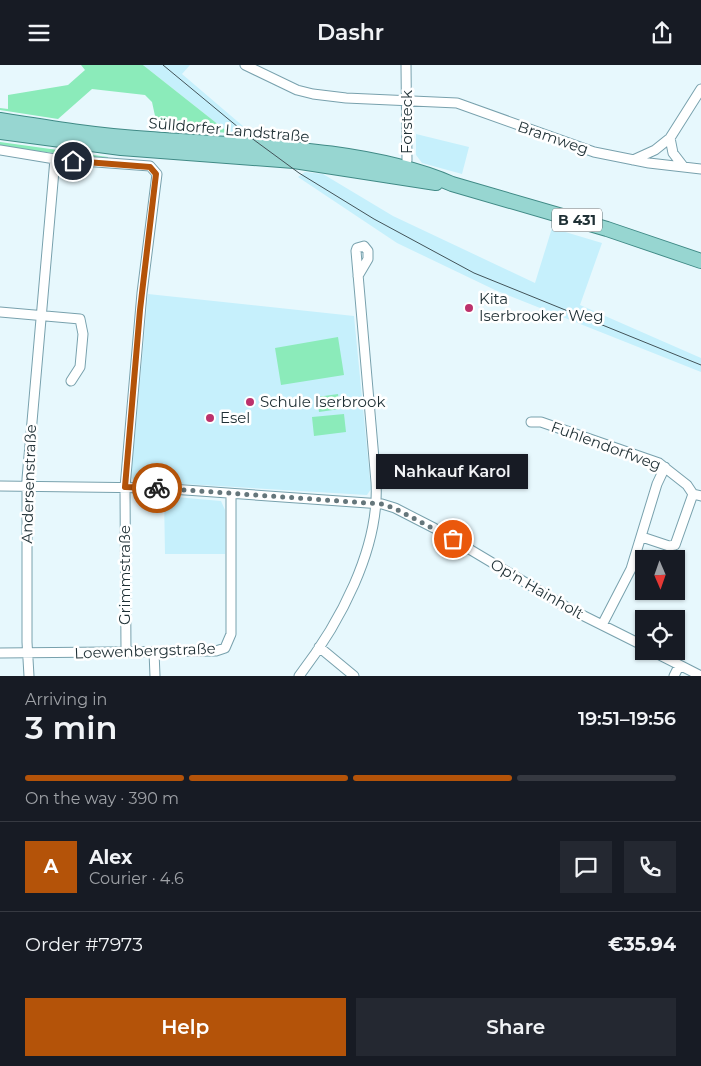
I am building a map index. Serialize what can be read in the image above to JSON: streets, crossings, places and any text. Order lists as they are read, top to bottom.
{
  "streets": {
    "main road": ["Sülldorfer Landstraße", "B 431"],
    "street": [
      "Forsteck",
      "Bramweg",
      "Fuhlendorfweg",
      "Andersenstraße",
      "Grimmstraße",
      "Op'n Hainholt",
      "Loewenbergstraße"
    ]
  },
  "crossings": [
    ["Forsteck", "Sülldorfer Landstraße"],
    ["Forsteck", "Bramweg"],
    ["Andersenstraße", "Grimmstraße"],
    ["Andersenstraße", "Op'n Hainholt"],
    ["Andersenstraße", "Loewenbergstraße"],
    ["Grimmstraße", "Op'n Hainholt"],
    ["Grimmstraße", "Loewenbergstraße"],
    ["Op'n Hainholt", "Loewenbergstraße"]
  ],
  "places": [
    "Kita Iserbrooker Weg",
    "Schule Iserbrook",
    "Esel",
    "Nahkauf Karol"
  ],
  "north": "bottom",
  "page": {
    "header": "Dashr",
    "bubble": "Nahkauf Karol",
    "heading": ["3 min", "Arriving in", "19:51–19:56"],
    "panel": [
      "Alex",
      "Courier · 4.6",
      "Order #7973",
      "€35.94"
    ],
    "bar": "On the way · 390 m",
    "round": "A",
    "buttons": ["Help", "Share"]
  }
}
